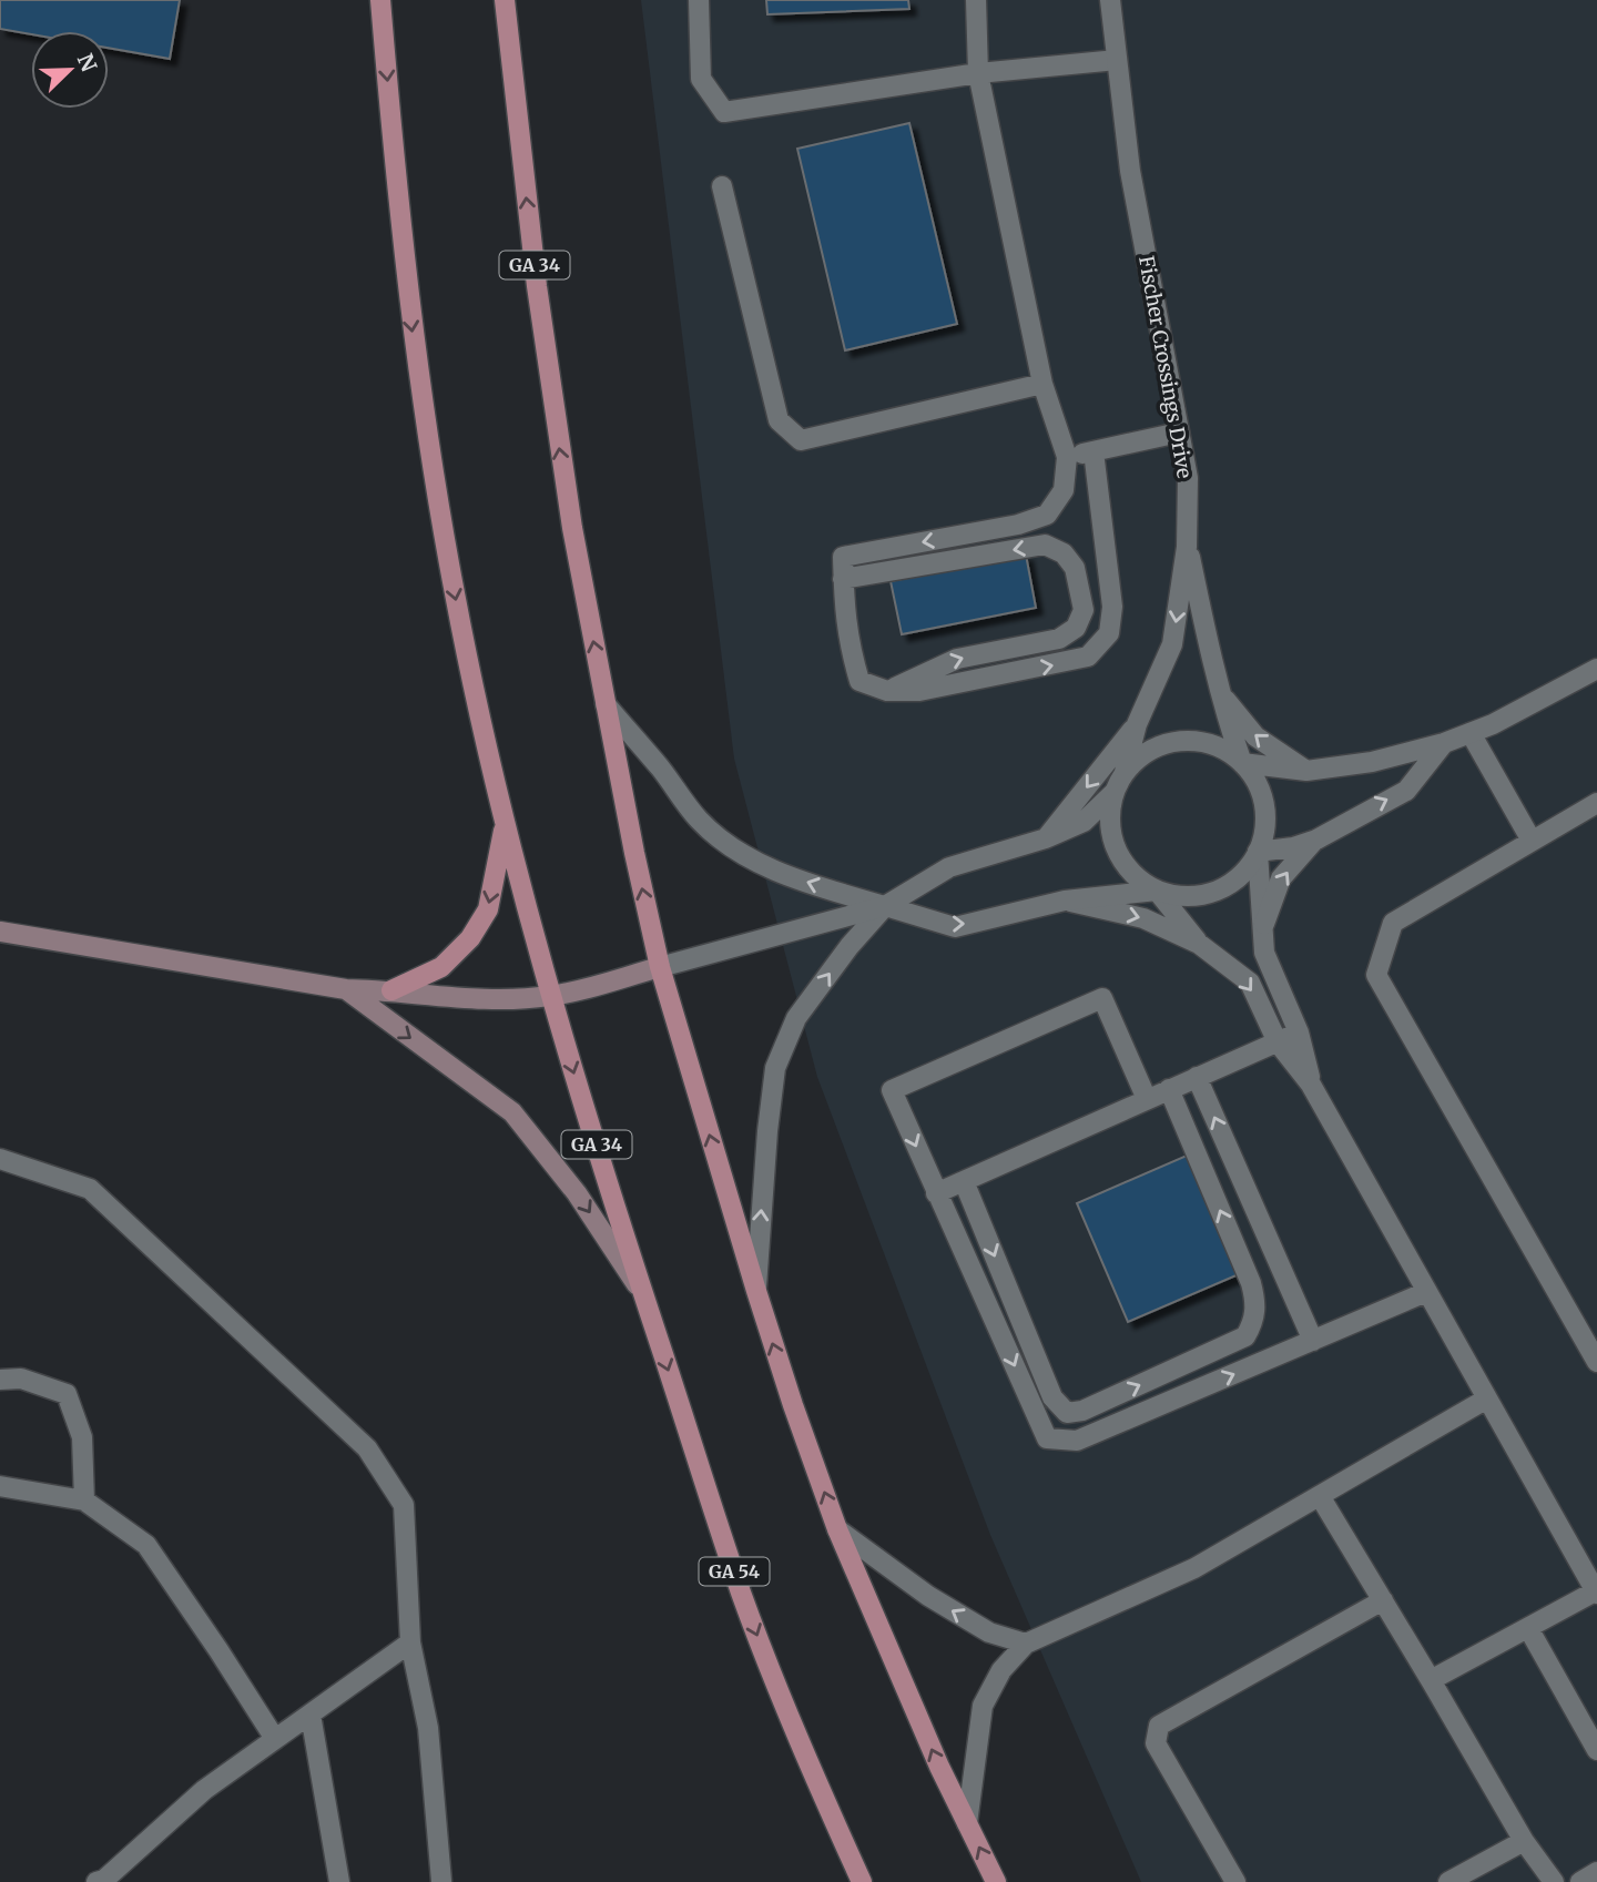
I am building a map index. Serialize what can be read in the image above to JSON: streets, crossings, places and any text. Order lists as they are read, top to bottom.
{
  "streets": {
    "main road": ["GA 34", "GA 54"],
    "street": ["Fischer Crossings Drive"]
  },
  "crossings": [
    ["GA 34", "GA 54"]
  ],
  "north": "top right"
}
